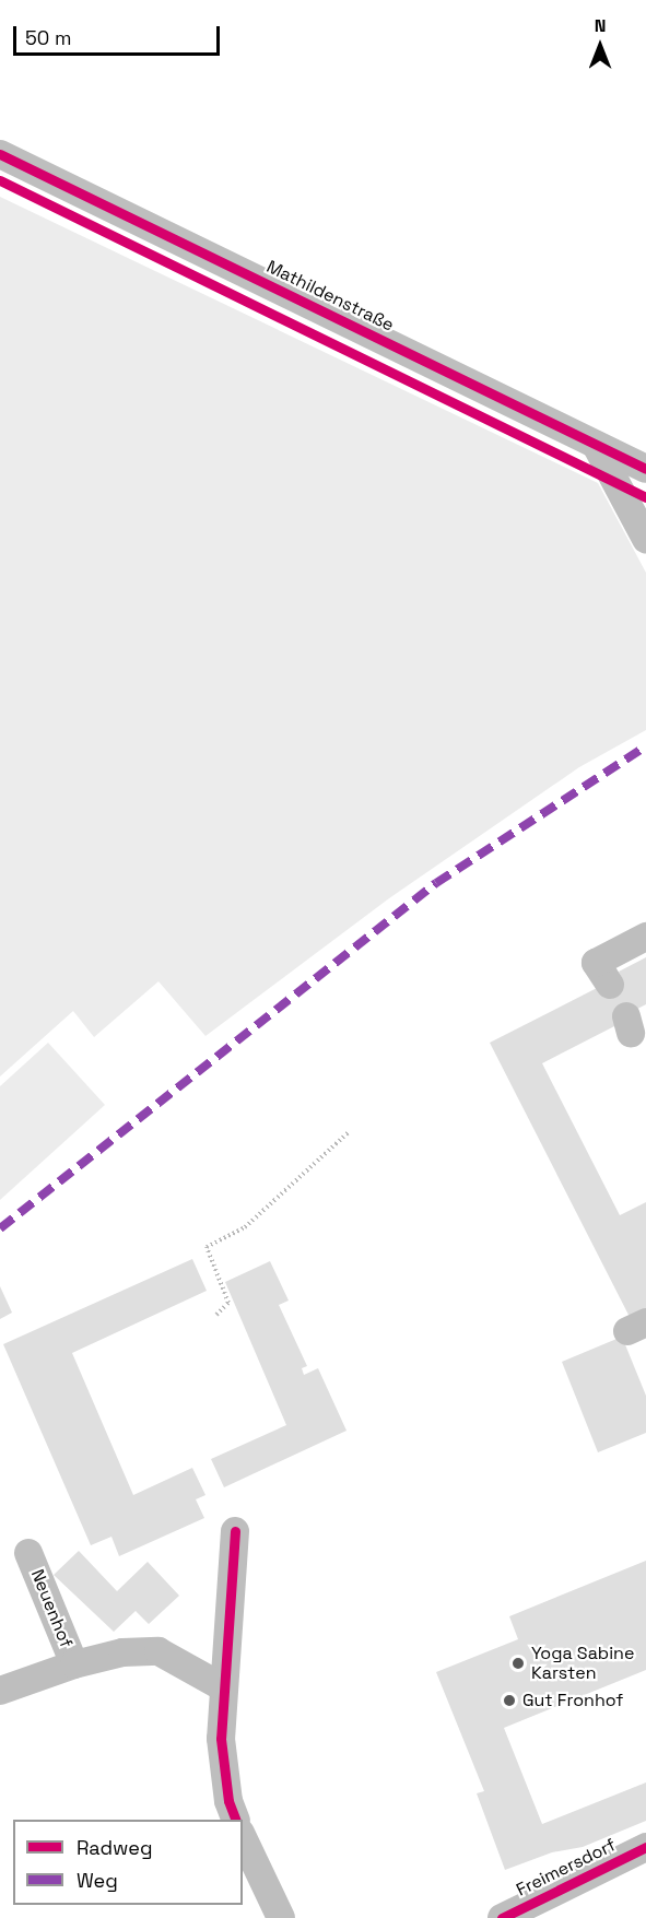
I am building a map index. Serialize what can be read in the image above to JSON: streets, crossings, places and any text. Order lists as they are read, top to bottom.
{
  "streets": {
    "street": ["Mathildenstraße", "Neuenhof", "Freimersdorf"]
  },
  "places": ["Yoga Sabine Karsten", "Gut Fronhof"],
  "legend": ["Radweg", "Weg"],
  "scale_bar": "50 m",
  "north": "top"
}
